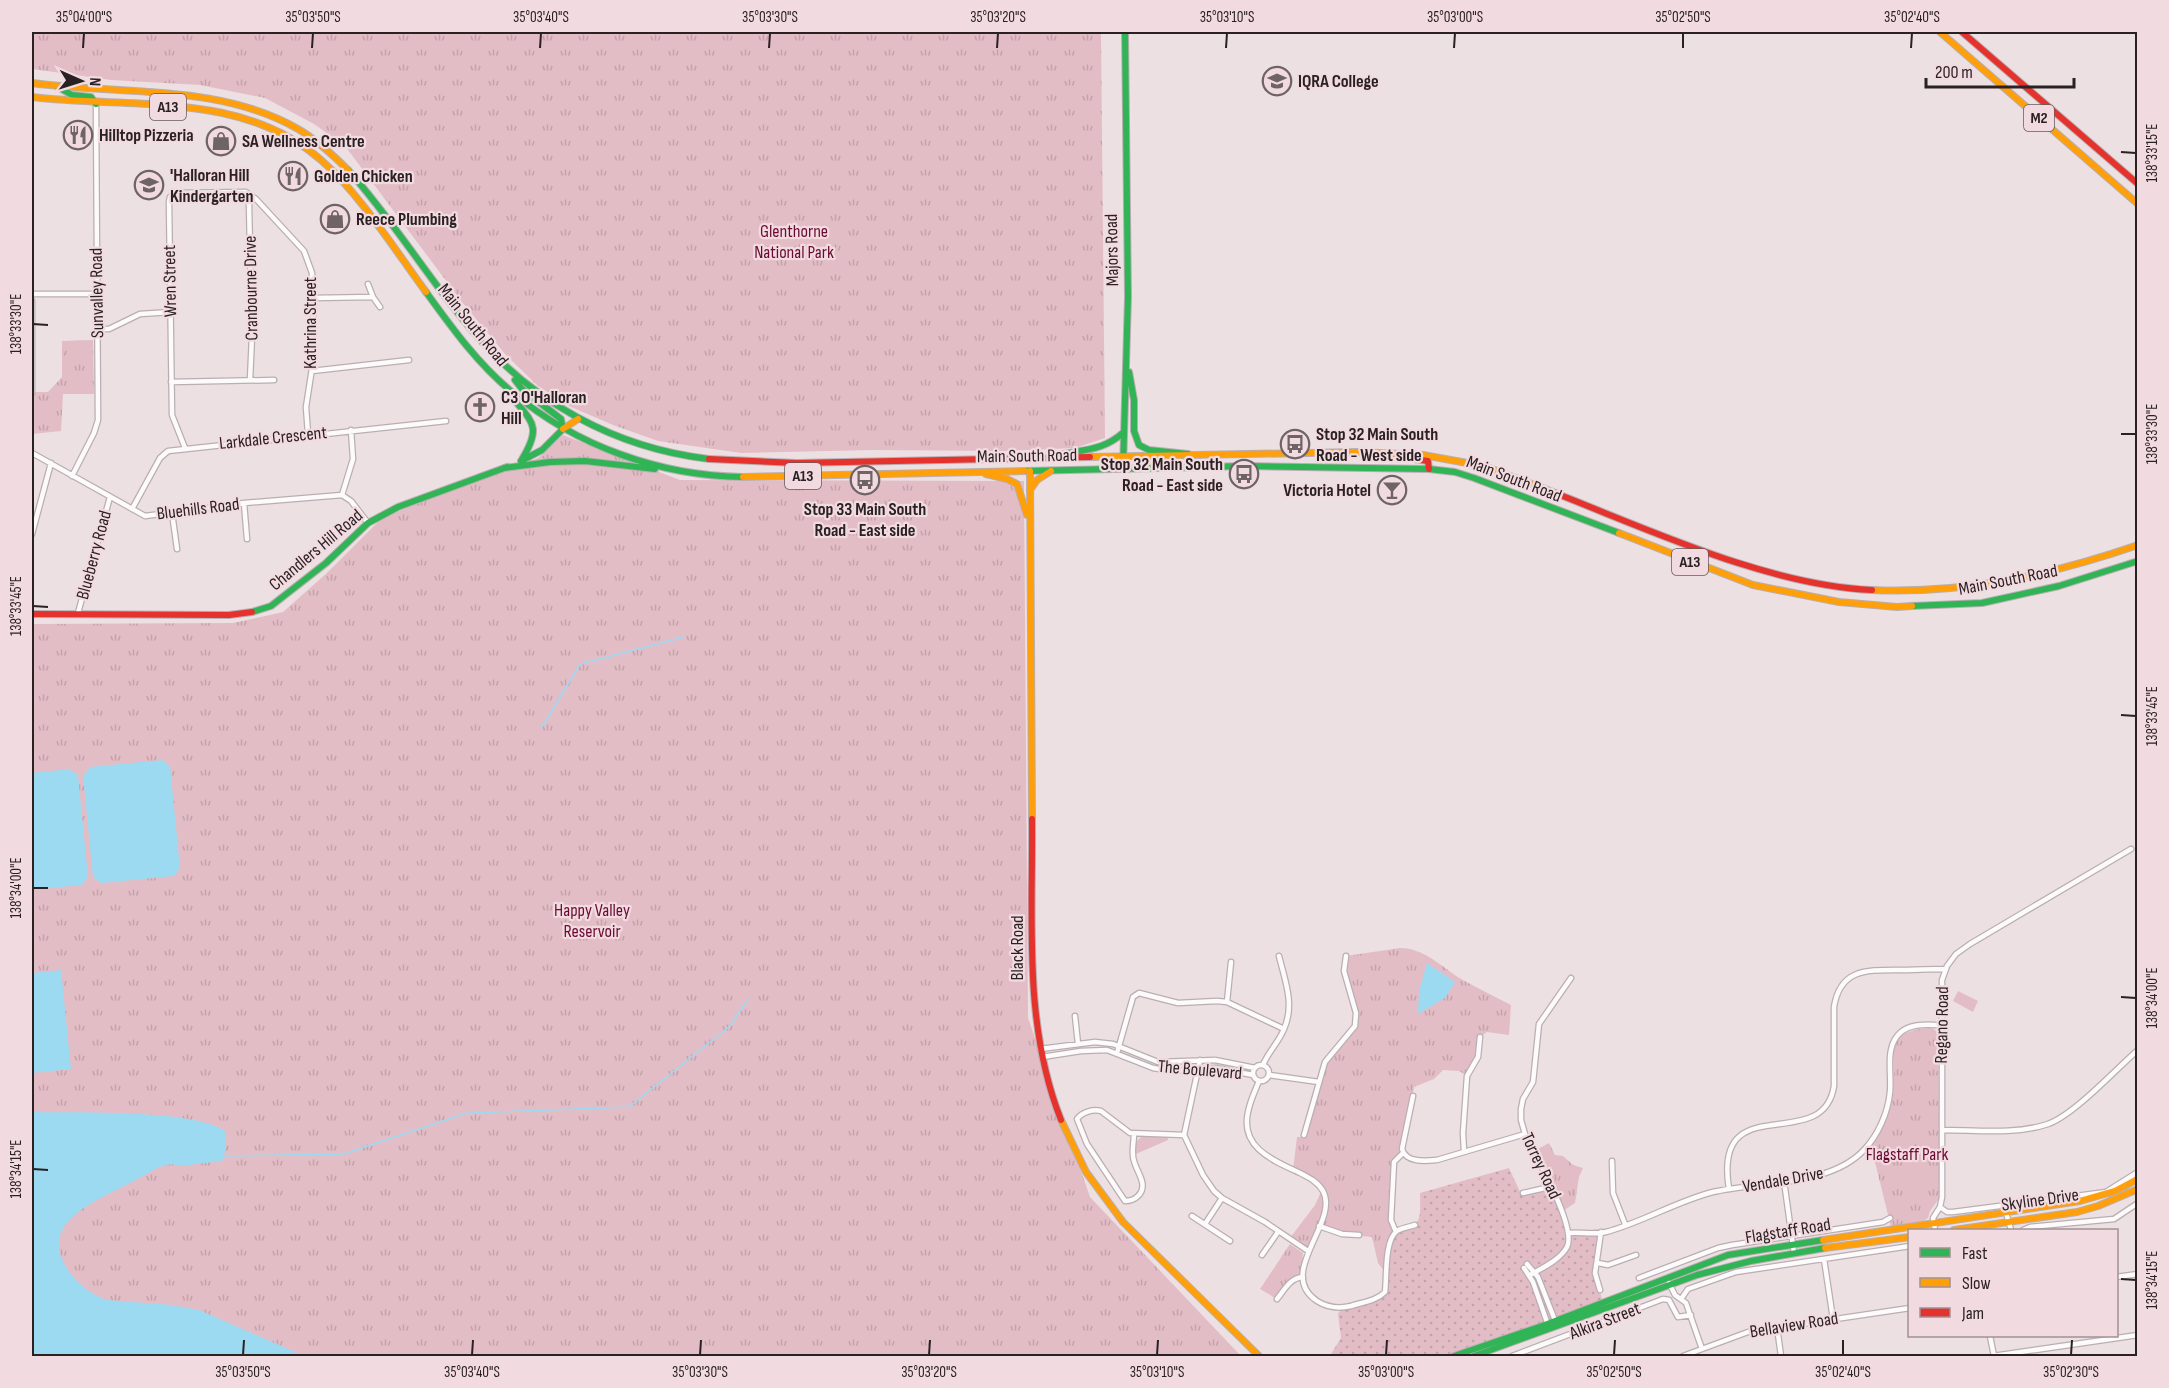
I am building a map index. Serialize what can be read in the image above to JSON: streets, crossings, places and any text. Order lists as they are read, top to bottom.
{
  "streets": {
    "main road": [
      "A13",
      "M2",
      "Majors Road",
      "Main South Road",
      "Chandlers Hill Road",
      "Black Road",
      "Flagstaff Road"
    ],
    "street": [
      "Wren Street",
      "Cranbourne Drive",
      "Sunvalley Road",
      "Kathrina Street",
      "Larkdale Crescent",
      "Bluehills Road",
      "Blueberry Road",
      "Regano Road",
      "The Boulevard",
      "Torrey Road",
      "Vendale Drive",
      "Skyline Drive",
      "Alkira Street",
      "Bellaview Road"
    ]
  },
  "crossings": [
    ["A13", "Majors Road"],
    ["A13", "Main South Road"],
    ["A13", "Black Road"],
    ["Majors Road", "Main South Road"],
    ["Wren Street", "Cranbourne Drive"],
    ["Wren Street", "Kathrina Street"],
    ["Wren Street", "Larkdale Crescent"],
    ["Cranbourne Drive", "Kathrina Street"],
    ["Sunvalley Road", "Main South Road"],
    ["Sunvalley Road", "Bluehills Road"],
    ["Kathrina Street", "Larkdale Crescent"],
    ["Main South Road", "Chandlers Hill Road"],
    ["Main South Road", "Black Road"],
    ["Larkdale Crescent", "Bluehills Road"],
    ["Bluehills Road", "Blueberry Road"],
    ["Chandlers Hill Road", "Blueberry Road"],
    ["Black Road", "The Boulevard"],
    ["Regano Road", "Vendale Drive"],
    ["Regano Road", "Skyline Drive"],
    ["Regano Road", "Flagstaff Road"],
    ["Torrey Road", "Vendale Drive"]
  ],
  "parks": ["Glenthorne National Park", "Happy Valley Reservoir", "Flagstaff Park"],
  "places": {
    "school or university": ["IQRA College", "'Halloran Hill Kindergarten"],
    "restaurant": ["Hilltop Pizzeria", "Golden Chicken"],
    "shop": ["SA Wellness Centre", "Reece Plumbing"],
    "church": ["C3 O'Halloran Hill"],
    "bus stop": ["Stop 32 Main South Road - West side", "Stop 32 Main South Road - East side", "Stop 33 Main South Road - East side"],
    "bar": ["Victoria Hotel"]
  },
  "legend": ["Fast", "Slow", "Jam"],
  "scale_bar": "200 m",
  "north": "right",
  "coordinates": [
    "35°04'00\"S",
    "35°03'50\"S",
    "35°03'40\"S",
    "35°03'30\"S",
    "35°03'20\"S",
    "35°03'10\"S",
    "35°03'00\"S",
    "35°02'50\"S",
    "35°02'40\"S",
    "138°33'15\"E",
    "138°33'30\"E",
    "138°33'45\"E",
    "138°34'00\"E",
    "138°34'15\"E",
    "35°02'30\"S"
  ]
}
